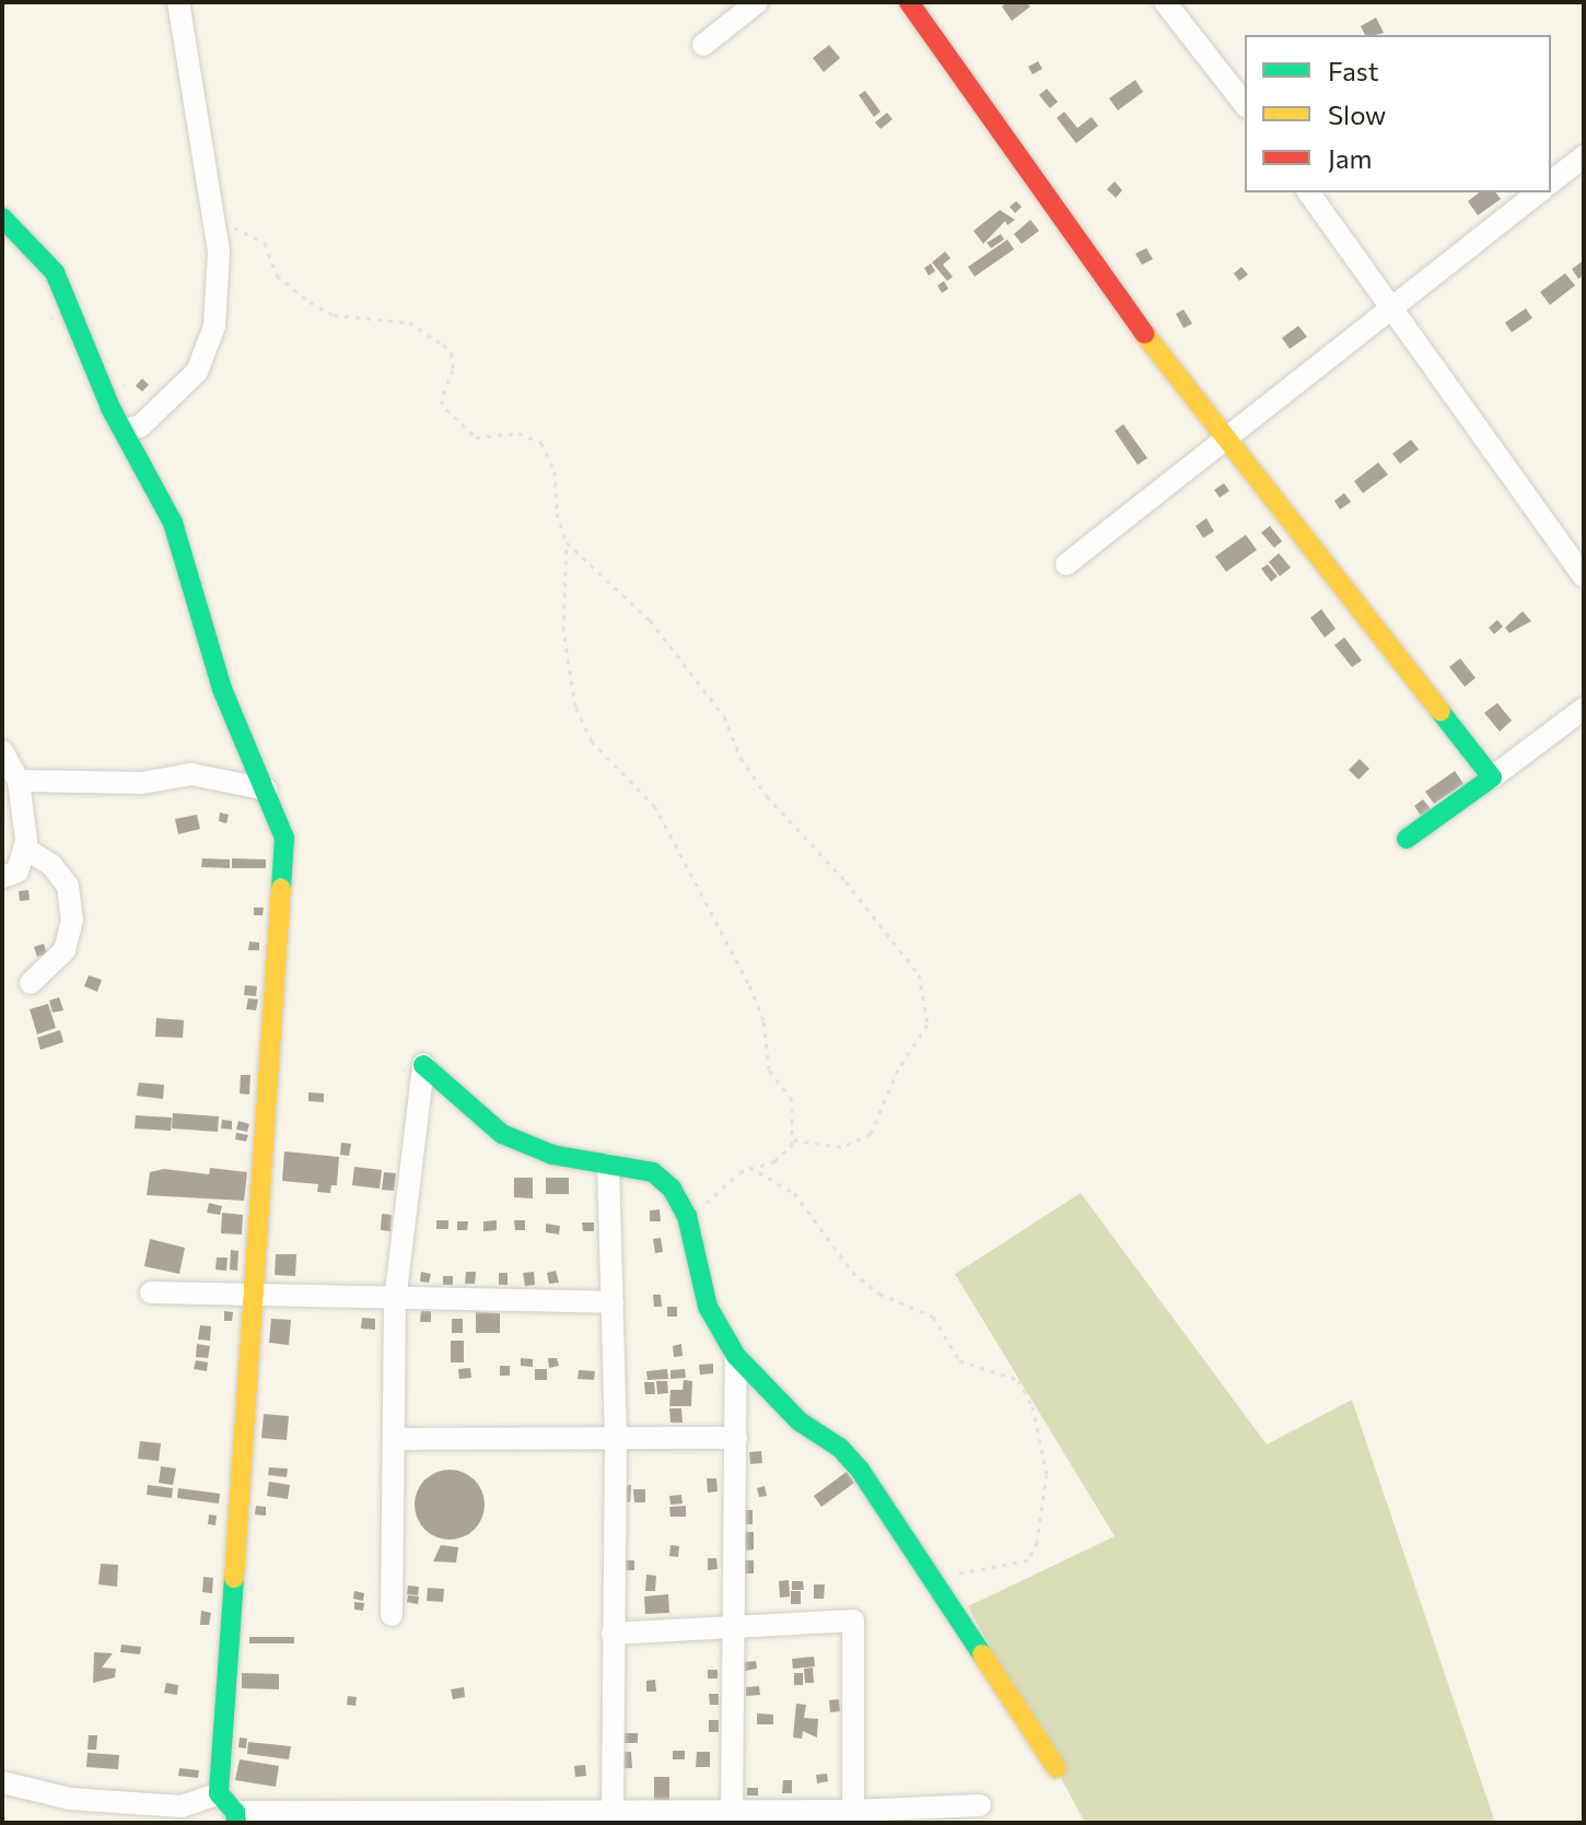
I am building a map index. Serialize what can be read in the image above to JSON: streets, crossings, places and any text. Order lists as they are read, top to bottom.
{
  "legend": ["Fast", "Slow", "Jam"]
}
